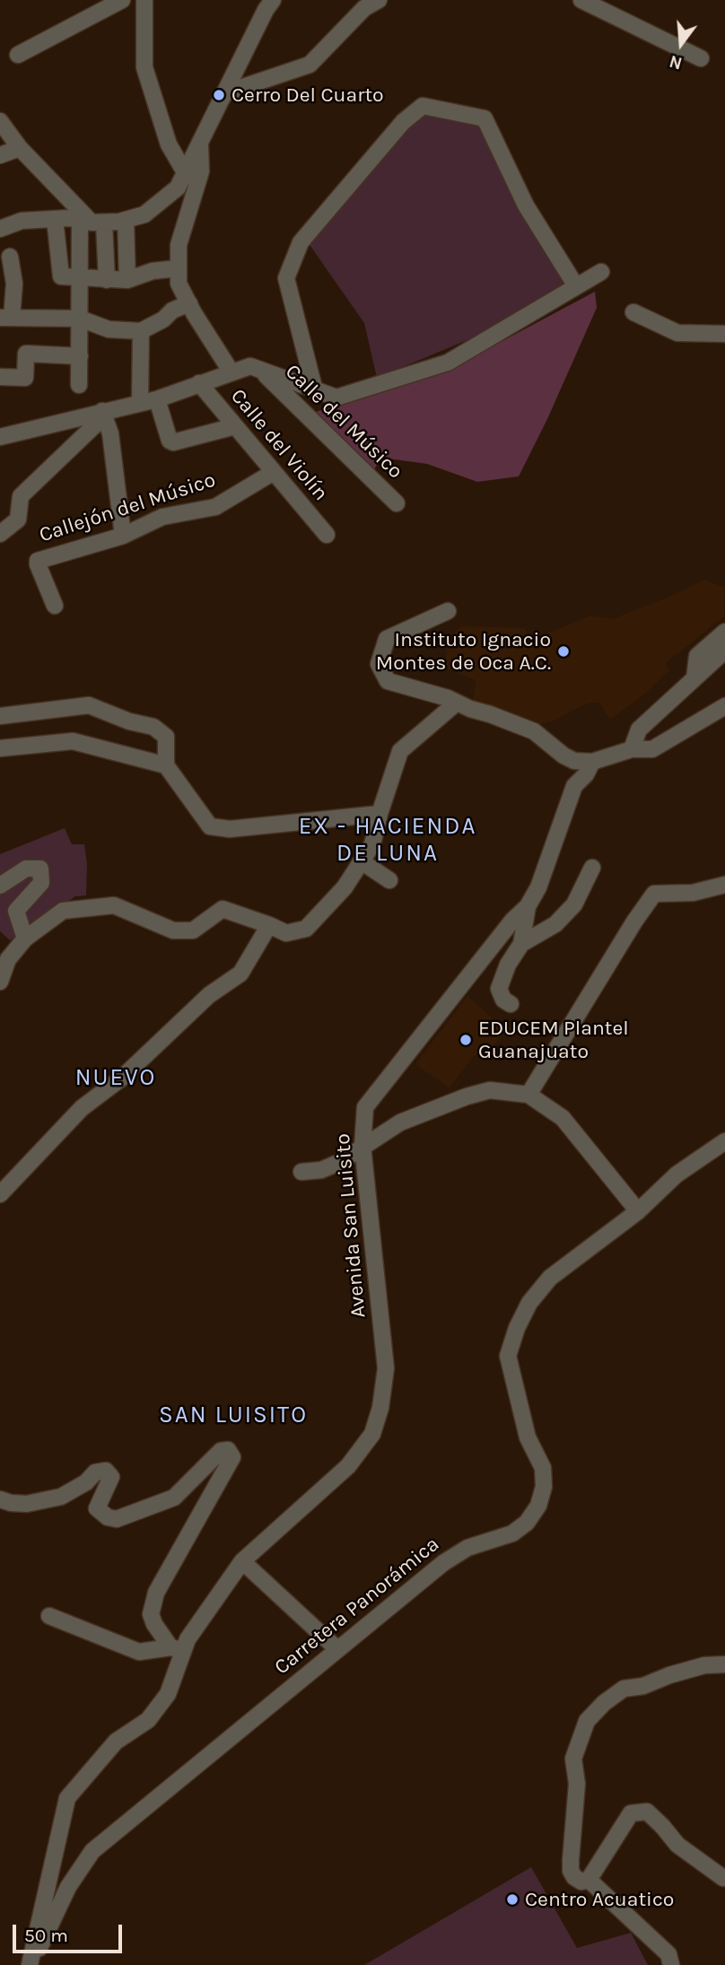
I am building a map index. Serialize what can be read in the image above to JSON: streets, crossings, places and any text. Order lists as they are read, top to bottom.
{
  "streets": {
    "street": [
      "Calle del Músico",
      "Calle del Violín",
      "Callejón del Músico",
      "Avenida San Luisito",
      "Carretera Panorámica"
    ]
  },
  "crossings": [
    ["Calle del Violín", "Callejón del Músico"],
    ["Avenida San Luisito", "Carretera Panorámica"]
  ],
  "districts": ["EX - HACIENDA DE LUNA", "NUEVO", "SAN LUISITO"],
  "places": [
    "Cerro Del Cuarto",
    "Instituto Ignacio Montes de Oca A.C.",
    "EDUCEM Plantel Guanajuato",
    "Centro Acuatico"
  ],
  "scale_bar": "50 m",
  "north": "bottom"
}
